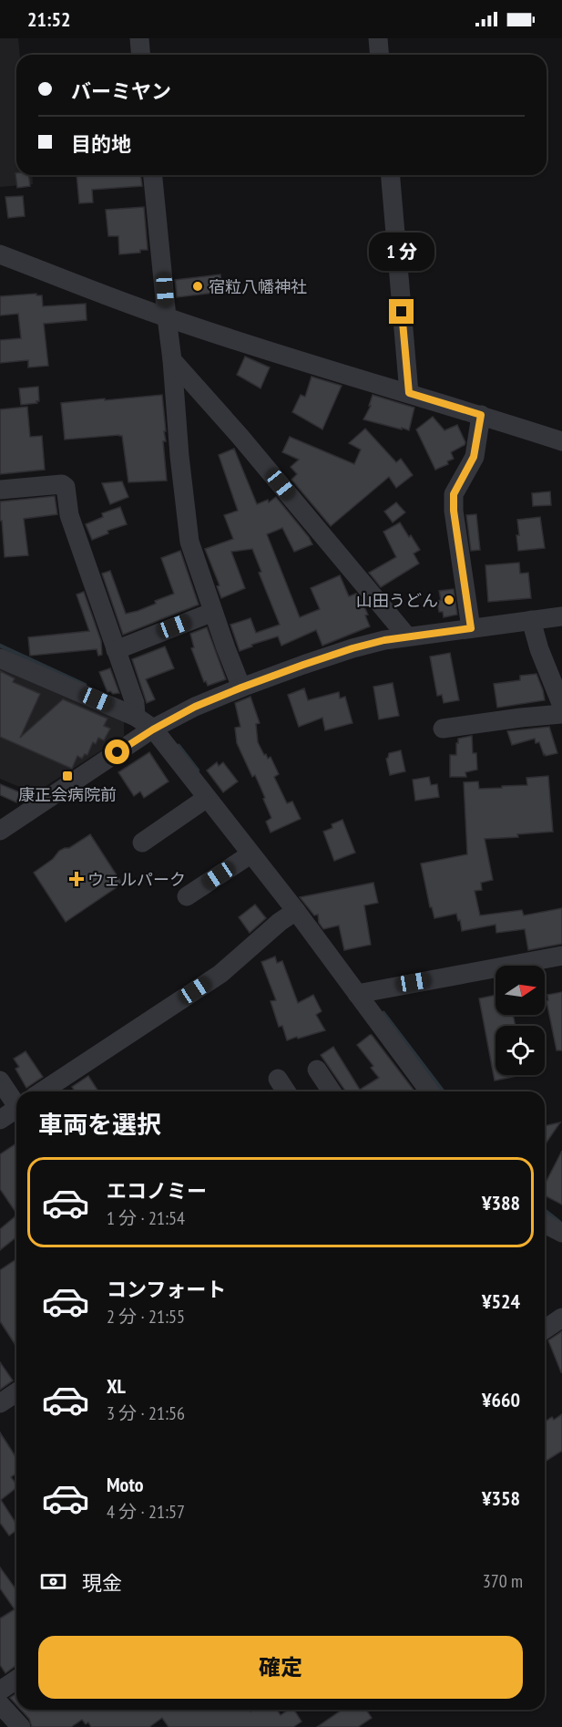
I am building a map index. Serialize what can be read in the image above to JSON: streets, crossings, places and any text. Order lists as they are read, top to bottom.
{
  "places": {
    "other": ["宿粒八幡神社", "山田うどん"],
    "transit": ["康正会病院前"],
    "health": ["ウェルパーク"]
  },
  "north": "right",
  "page": {
    "status": "21:52",
    "banner": ["バーミヤン", "目的地"],
    "bubble": "1 分",
    "heading": "車両を選択",
    "list": [
      {
        "name": "エコノミー",
        "note": "1 分 · 21:54",
        "value": "¥388"
      },
      {
        "name": "コンフォート",
        "note": "2 分 · 21:55",
        "value": "¥524"
      },
      {
        "name": "XL",
        "note": "3 分 · 21:56",
        "value": "¥660"
      },
      {
        "name": "Moto",
        "note": "4 分 · 21:57",
        "value": "¥358"
      }
    ],
    "pay": ["現金", "370 m"],
    "buttons": "確定"
  }
}
